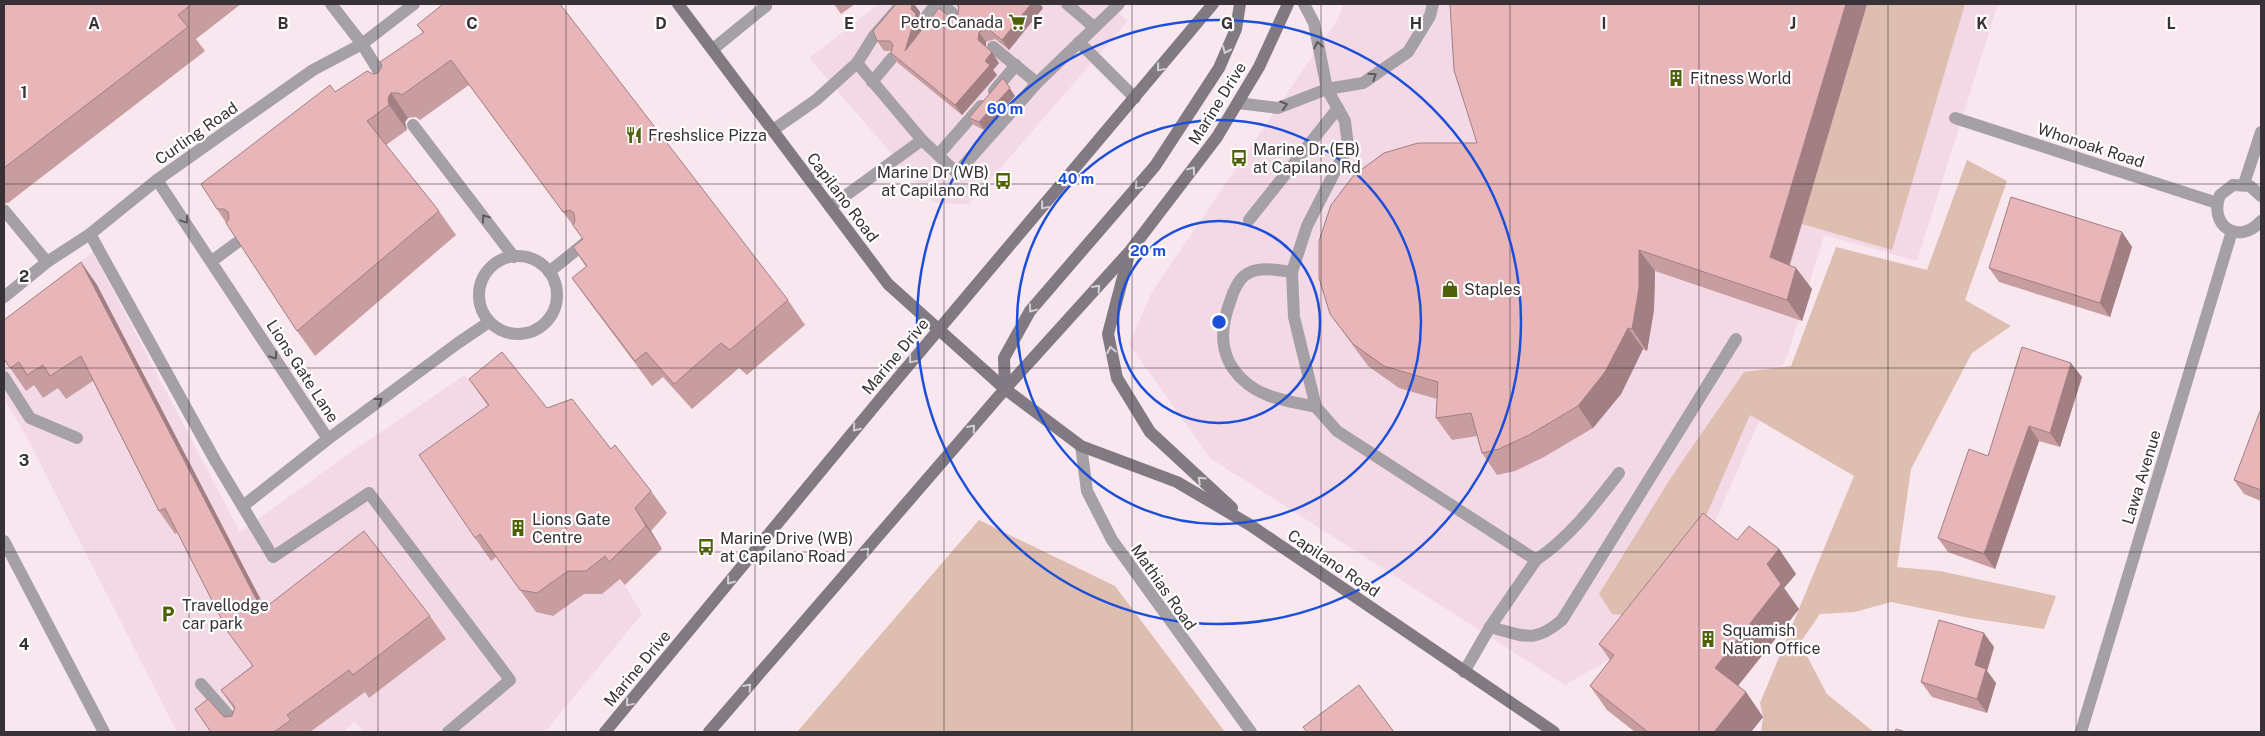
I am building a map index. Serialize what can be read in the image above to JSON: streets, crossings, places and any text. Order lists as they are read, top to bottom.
{
  "streets": {
    "main road": ["Marine Drive", "Capilano Road"],
    "street": [
      "Curling Road",
      "Whonoak Road",
      "Lions Gate Lane",
      "Lawa Avenue",
      "Mathias Road"
    ]
  },
  "crossings": [
    ["Marine Drive", "Capilano Road"],
    ["Curling Road", "Lions Gate Lane"],
    ["Capilano Road", "Mathias Road"]
  ],
  "places": {
    "supermarket": ["Petro-Canada"],
    "building": ["Fitness World", "Lions Gate Centre", "Squamish Nation Office"],
    "restaurant": ["Freshslice Pizza"],
    "bus stop": ["Marine Dr (EB) at Capilano Rd", "Marine Dr (WB) at Capilano Rd", "Marine Drive (WB) at Capilano Road"],
    "shop": ["Staples"],
    "parking": ["Travellodge car park"]
  },
  "grid": {
    "columns": [
      "A",
      "B",
      "C",
      "D",
      "E",
      "F",
      "G",
      "H",
      "I",
      "J",
      "K",
      "L"
    ],
    "rows": [
      "1",
      "2",
      "3",
      "4"
    ]
  },
  "rings": ["60 m", "40 m", "20 m"]
}
